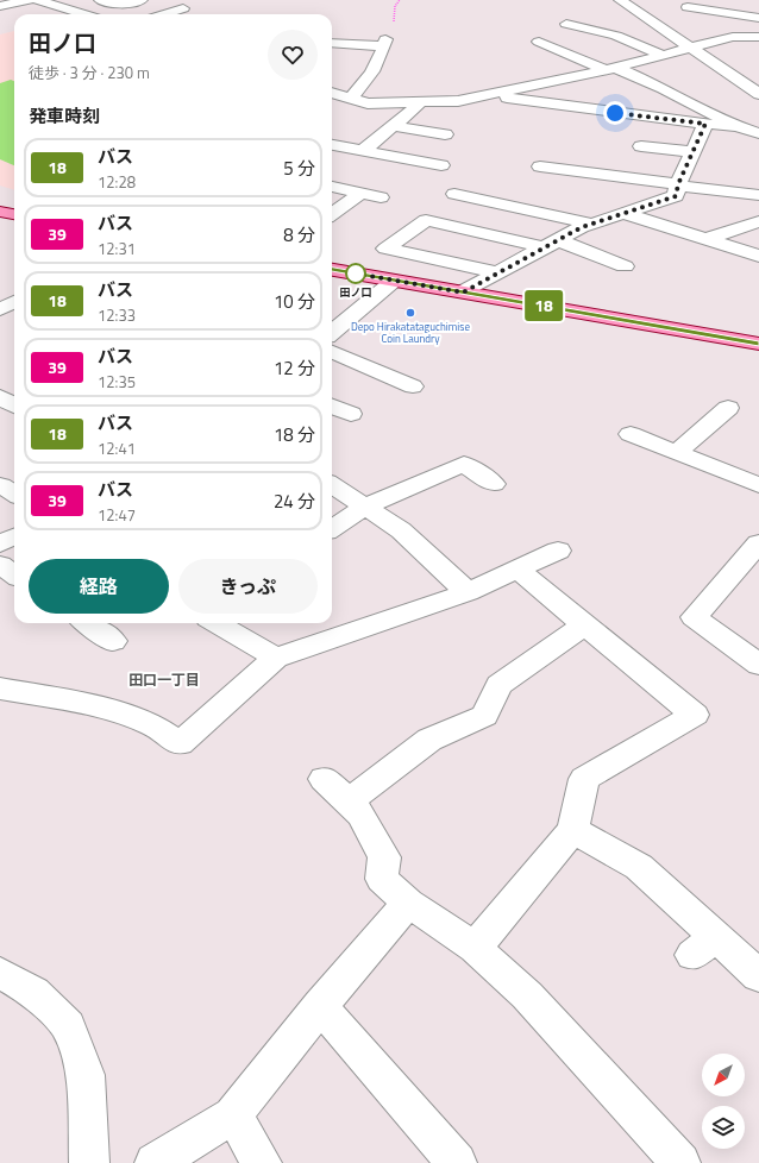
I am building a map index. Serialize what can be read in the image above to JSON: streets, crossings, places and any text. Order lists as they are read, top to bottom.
{
  "districts": ["田口一丁目"],
  "places": ["田ノ口", "Depo Hirakatataguchimise Coin Laundry"],
  "lines": ["bus line 18"],
  "north": "bottom left",
  "page": {
    "on_map": "18",
    "heading": [
      ["田ノ口", "徒歩 · 3 分 · 230 m"],
      "発車時刻"
    ],
    "list": [
      {
        "mark": "18",
        "name": "バス",
        "note": "12:28",
        "value": "5 分"
      },
      {
        "mark": "39",
        "name": "バス",
        "note": "12:31",
        "value": "8 分"
      },
      {
        "mark": "18",
        "name": "バス",
        "note": "12:33",
        "value": "10 分"
      },
      {
        "mark": "39",
        "name": "バス",
        "note": "12:35",
        "value": "12 分"
      },
      {
        "mark": "18",
        "name": "バス",
        "note": "12:41",
        "value": "18 分"
      },
      {
        "mark": "39",
        "name": "バス",
        "note": "12:47",
        "value": "24 分"
      }
    ],
    "buttons": ["経路", "きっぷ"]
  }
}
